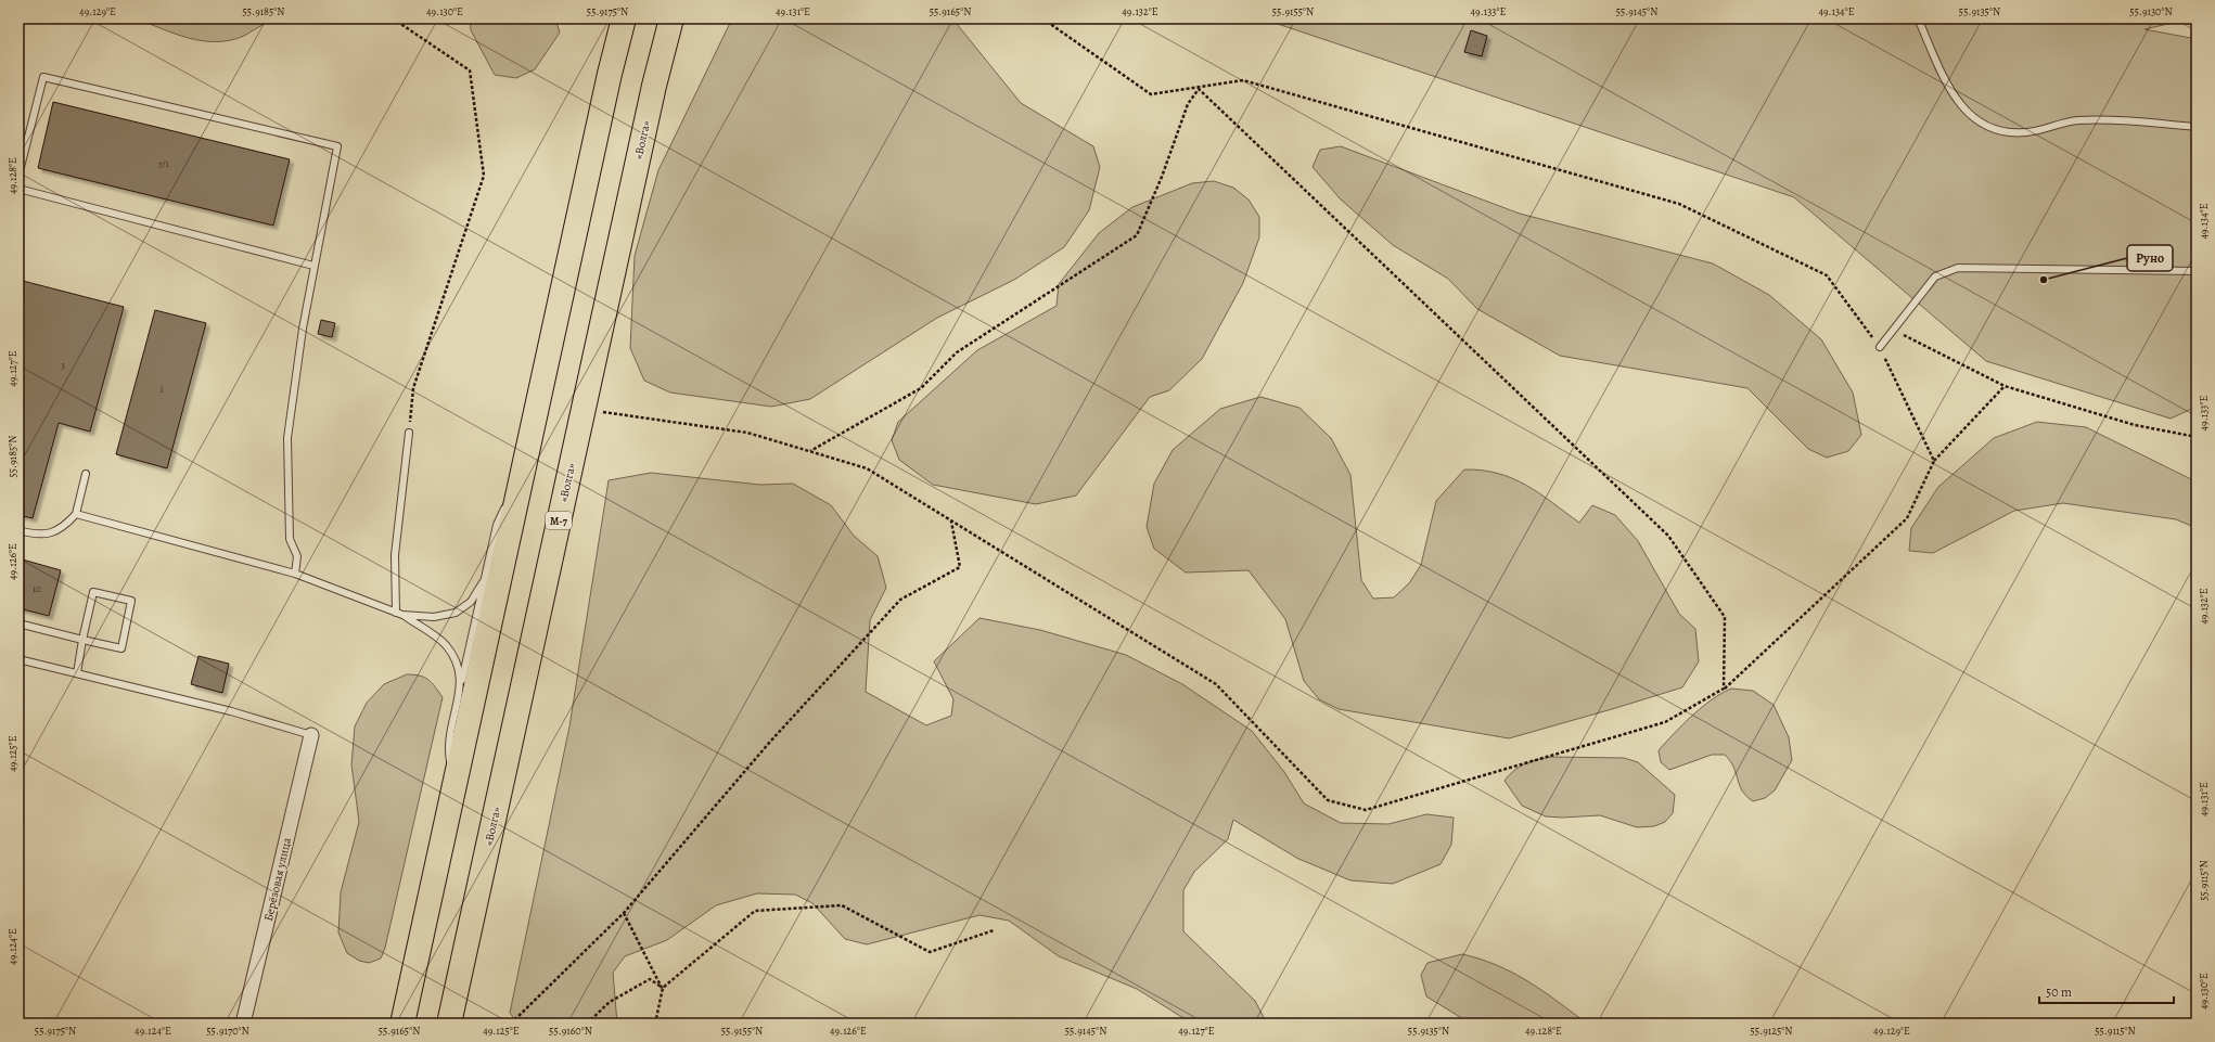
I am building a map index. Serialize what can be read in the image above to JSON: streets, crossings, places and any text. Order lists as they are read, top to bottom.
{
  "streets": {
    "highway": ["«Волга»", "М-7"],
    "street": ["Берёзовая улица"]
  },
  "places": ["Руно"],
  "house_numbers": [
    "7/1",
    "3",
    "1",
    "10"
  ],
  "scale_bar": "50 m",
  "coordinates": [
    "49.129°E",
    "55.9185°N",
    "49.130°E",
    "55.9175°N",
    "49.131°E",
    "55.9165°N",
    "49.132°E",
    "55.9155°N",
    "49.133°E",
    "55.9145°N",
    "49.134°E",
    "55.9135°N",
    "55.9130°N",
    "49.128°E",
    "49.127°E",
    "49.126°E",
    "49.125°E",
    "55.9115°N",
    "49.124°E",
    "55.9170°N",
    "55.9160°N",
    "55.9125°N"
  ]
}
